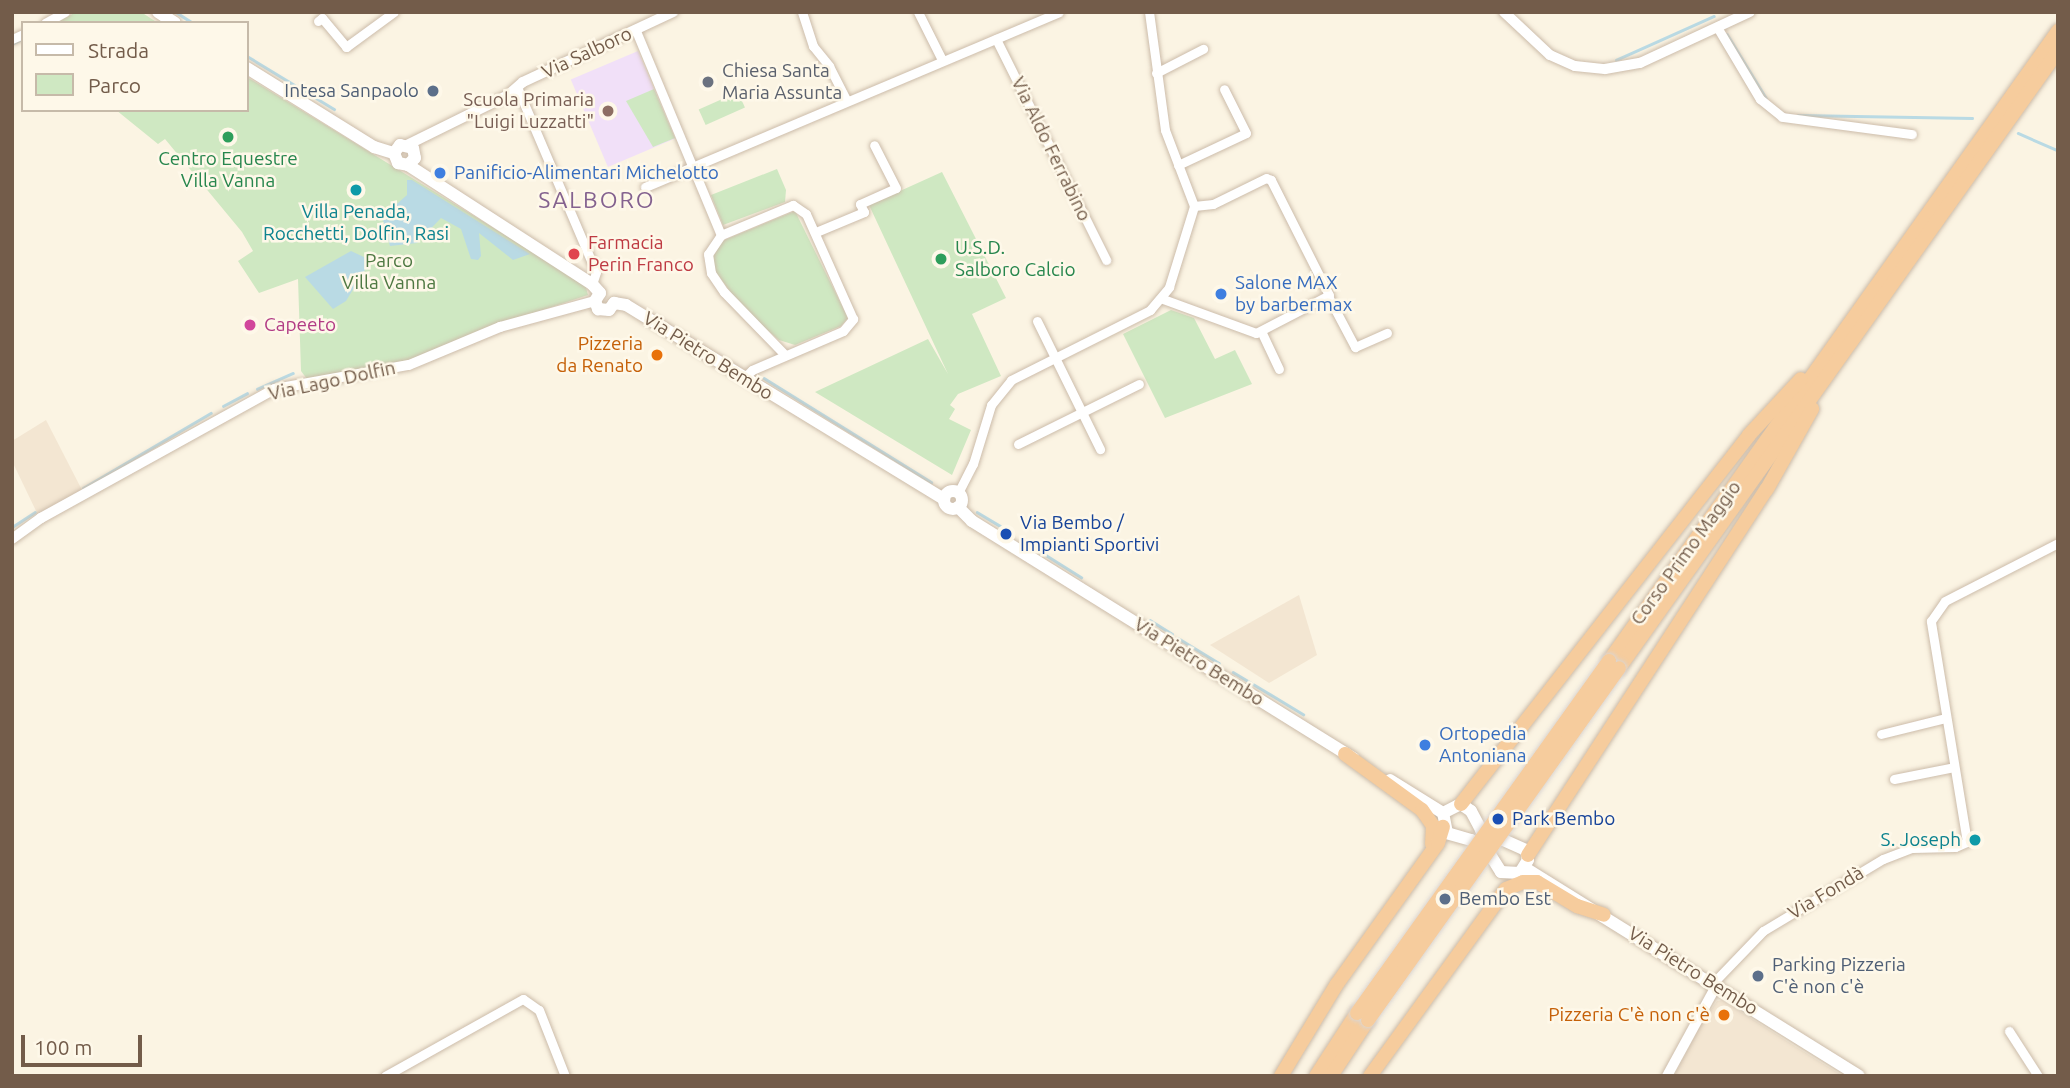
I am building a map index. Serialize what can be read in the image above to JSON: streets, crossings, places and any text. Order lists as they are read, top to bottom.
{
  "streets": {
    "highway": ["Corso Primo Maggio"],
    "main road": ["Via Pietro Bembo"],
    "street": [
      "Via Salboro",
      "Via Aldo Ferrabino",
      "Via Lago Dolfin",
      "Via Fondà"
    ]
  },
  "crossings": [
    ["Via Pietro Bembo", "Via Lago Dolfin"],
    ["Via Pietro Bembo", "Via Fondà"]
  ],
  "districts": ["SALBORO"],
  "parks": ["Parco Villa Vanna"],
  "places": [
    "Chiesa Santa Maria Assunta",
    "Intesa Sanpaolo",
    "Scuola Primaria \"Luigi Luzzatti\"",
    "Centro Equestre Villa Vanna",
    "Panificio-Alimentari Michelotto",
    "Villa Penada, Rocchetti, Dolfin, Rasi",
    "Farmacia Perin Franco",
    "U.S.D. Salboro Calcio",
    "Salone MAX by barbermax",
    "Capeeto",
    "Pizzeria da Renato",
    "Via Bembo / Impianti Sportivi",
    "Ortopedia Antoniana",
    "Park Bembo",
    "S. Joseph",
    "Bembo Est",
    "Parking Pizzeria C'è non c'è",
    "Pizzeria C'è non c'è"
  ],
  "legend": ["Strada", "Parco"],
  "scale_bar": "100 m"
}
